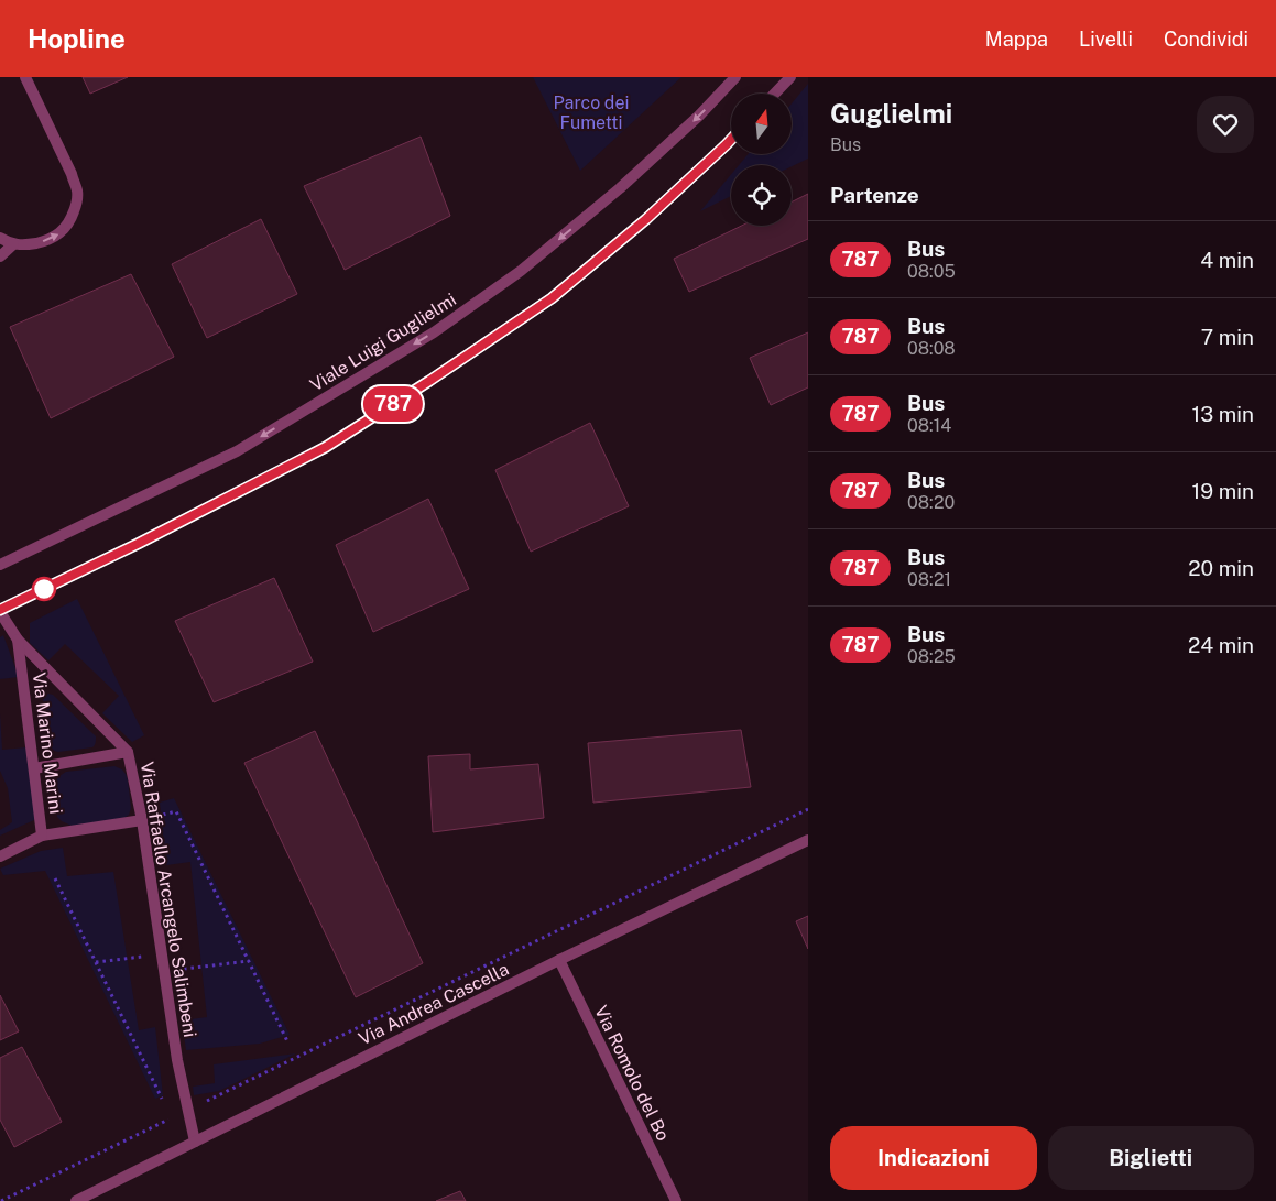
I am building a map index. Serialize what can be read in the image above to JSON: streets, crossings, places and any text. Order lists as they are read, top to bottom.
{
  "streets": {
    "street": [
      "Viale Luigi Guglielmi",
      "Via Marino Marini",
      "Via Raffaello Arcangelo Salimbeni",
      "Via Andrea Cascella",
      "Via Romolo del Bo"
    ]
  },
  "crossings": [
    ["Via Marino Marini", "Via Raffaello Arcangelo Salimbeni"],
    ["Via Raffaello Arcangelo Salimbeni", "Via Andrea Cascella"],
    ["Via Andrea Cascella", "Via Romolo del Bo"]
  ],
  "parks": ["Parco dei Fumetti"],
  "lines": ["bus line 787"],
  "north": "top",
  "page": {
    "header": "Hopline",
    "nav": ["Mappa", "Livelli", "Condividi"],
    "on_map": "787",
    "heading": [
      ["Guglielmi", "Bus"],
      "Partenze"
    ],
    "list": [
      {
        "mark": "787",
        "name": "Bus",
        "note": "08:05",
        "value": "4 min"
      },
      {
        "mark": "787",
        "name": "Bus",
        "note": "08:08",
        "value": "7 min"
      },
      {
        "mark": "787",
        "name": "Bus",
        "note": "08:14",
        "value": "13 min"
      },
      {
        "mark": "787",
        "name": "Bus",
        "note": "08:20",
        "value": "19 min"
      },
      {
        "mark": "787",
        "name": "Bus",
        "note": "08:21",
        "value": "20 min"
      },
      {
        "mark": "787",
        "name": "Bus",
        "note": "08:25",
        "value": "24 min"
      }
    ],
    "buttons": ["Indicazioni", "Biglietti"]
  }
}
